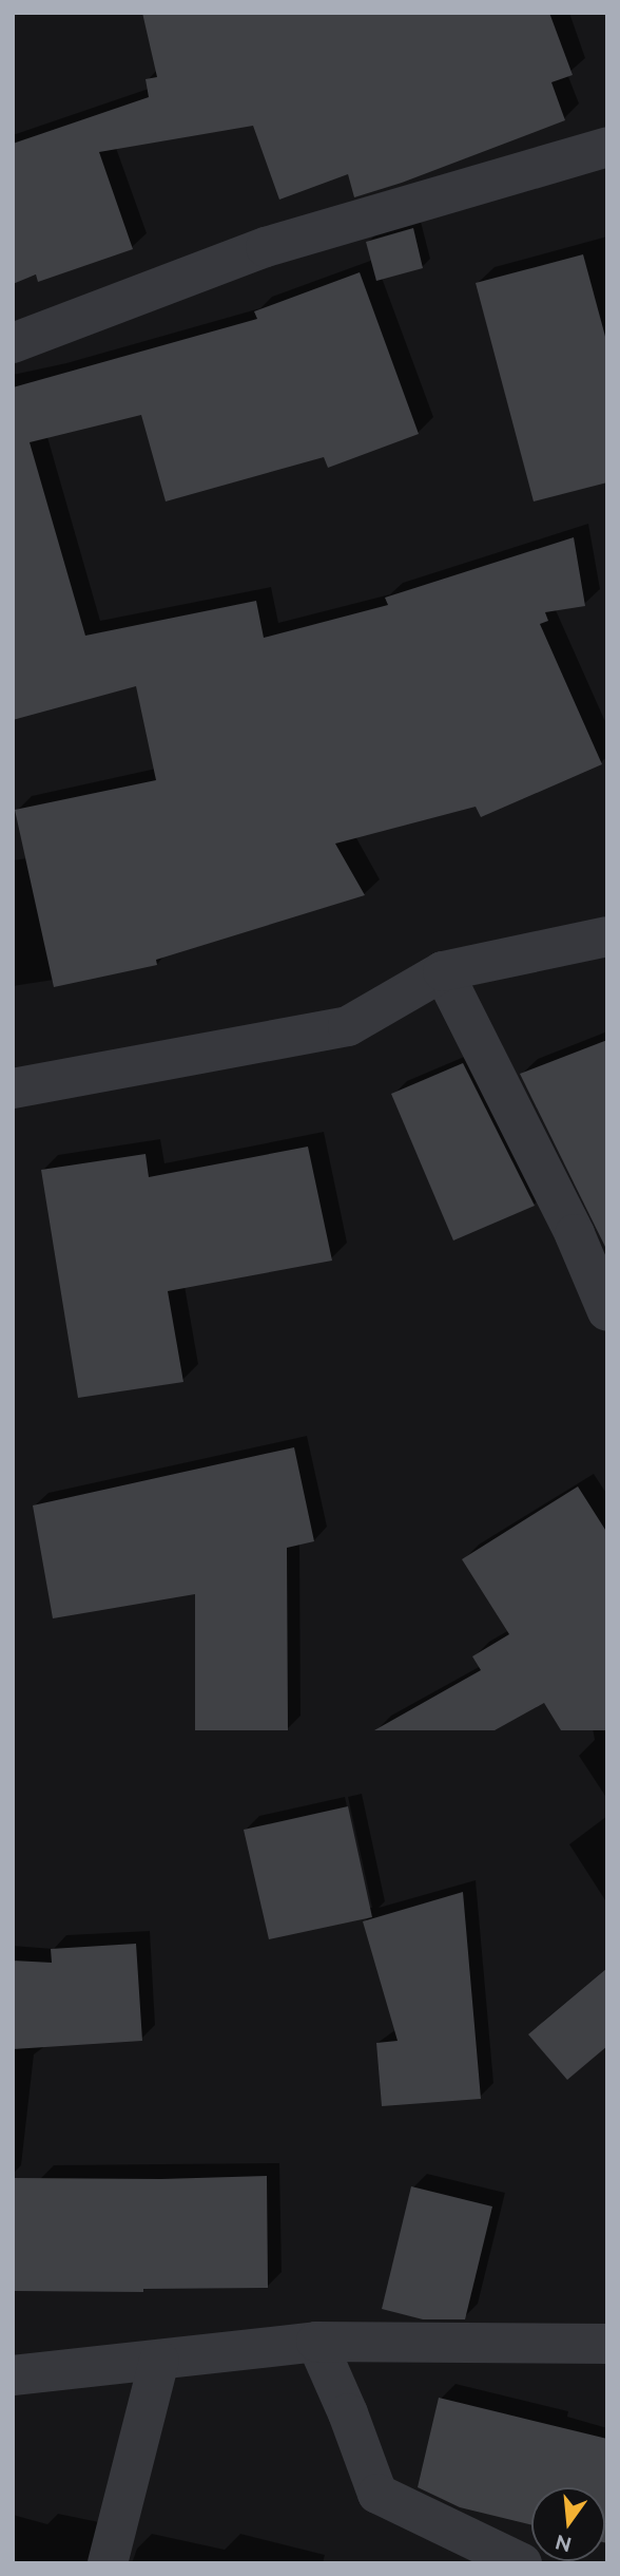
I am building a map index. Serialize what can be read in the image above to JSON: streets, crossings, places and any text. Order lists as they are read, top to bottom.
{
  "north": "bottom"
}
